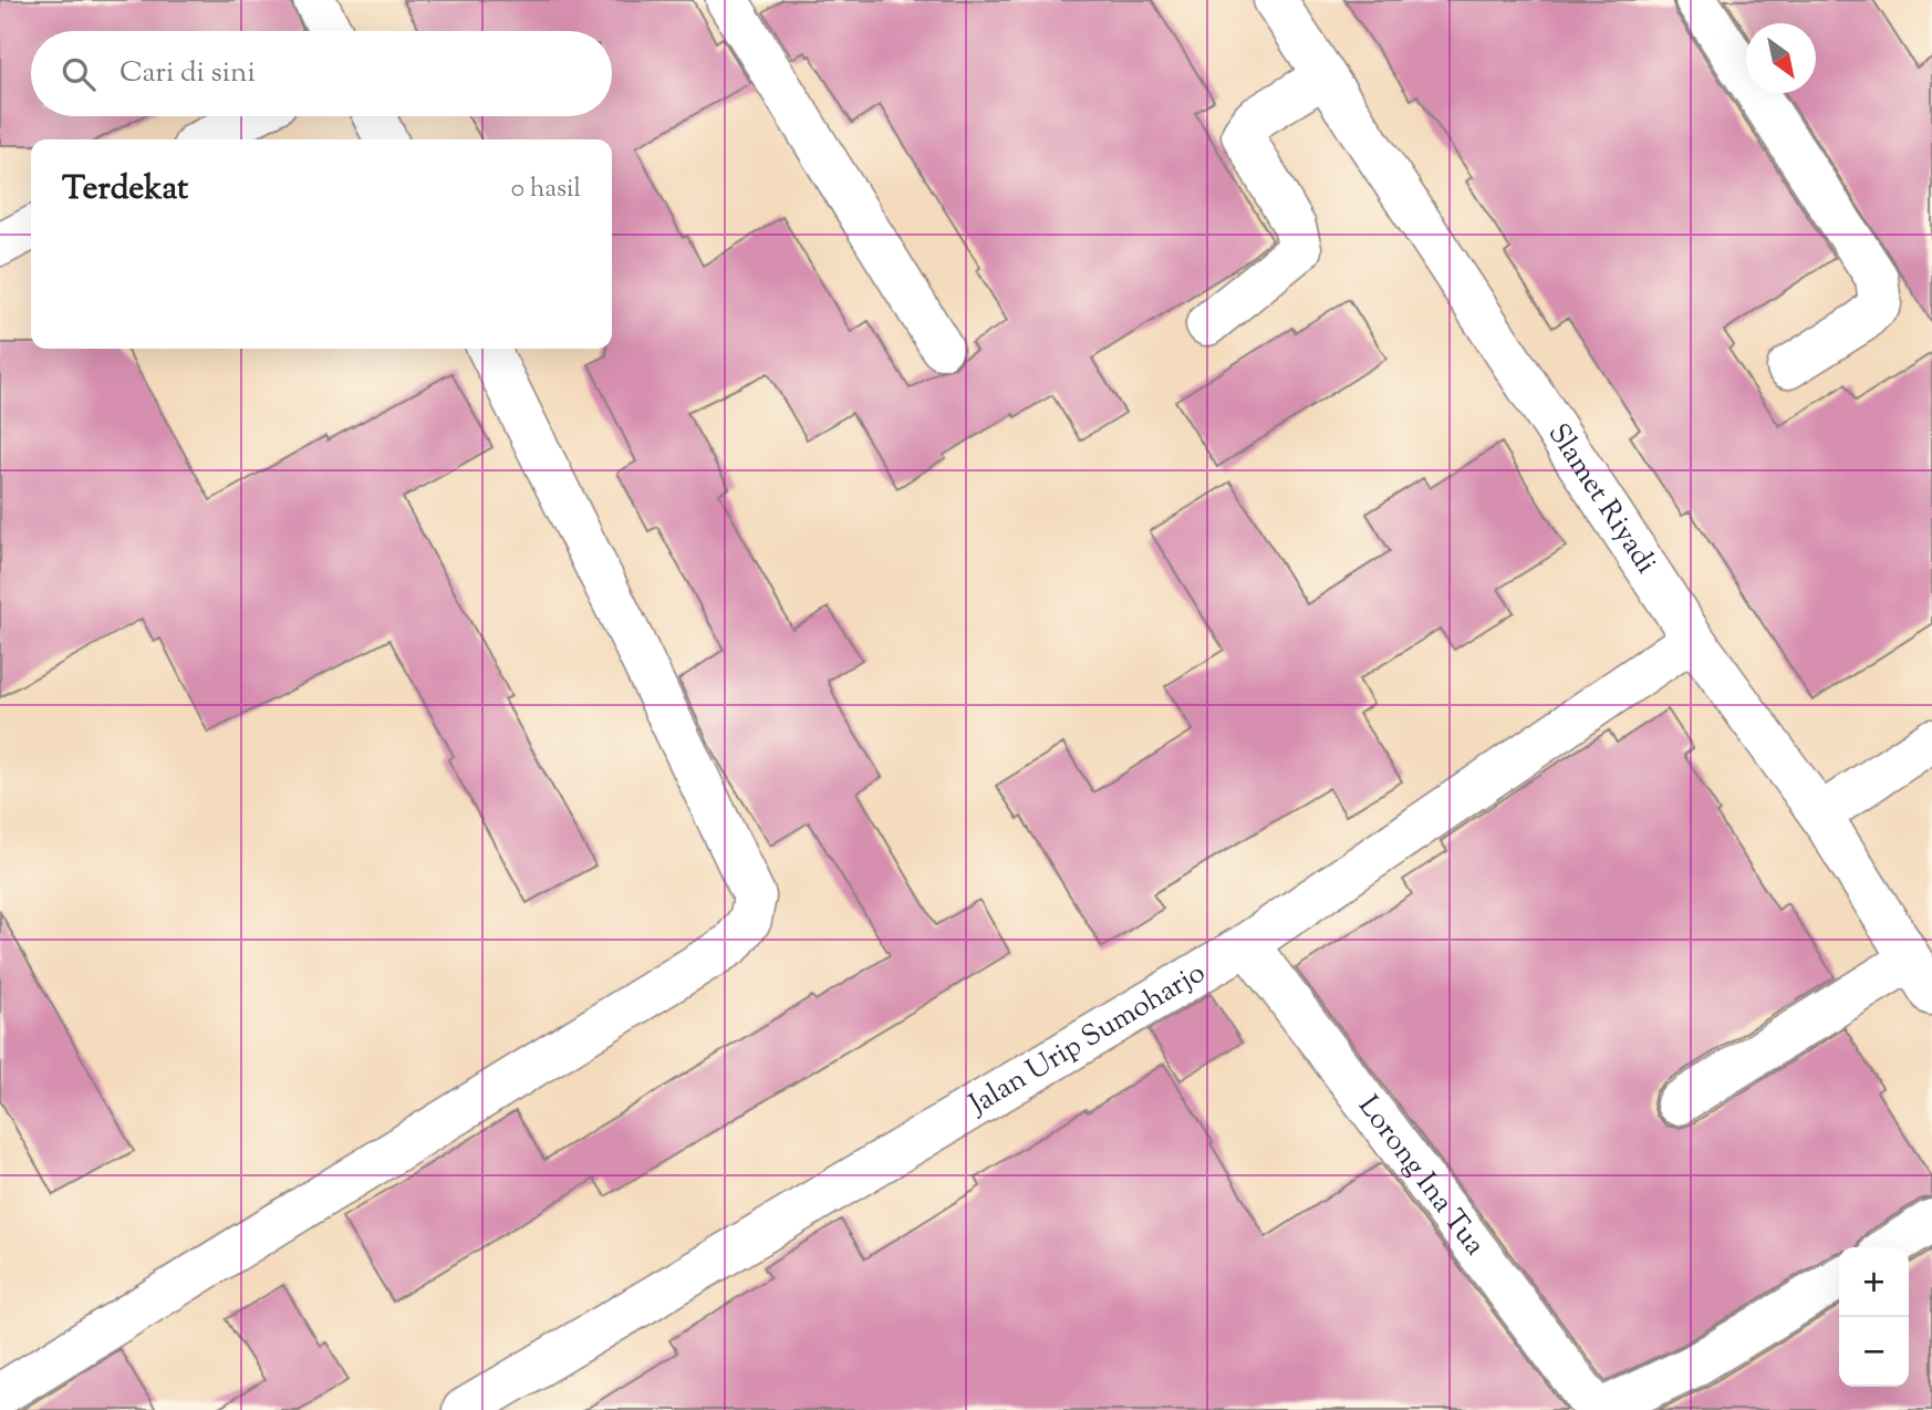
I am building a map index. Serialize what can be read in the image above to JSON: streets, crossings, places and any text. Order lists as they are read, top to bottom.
{
  "streets": {
    "street": ["Slamet Riyadi", "Jalan Urip Sumoharjo", "Lorong Ina Tua"]
  },
  "crossings": [
    ["Slamet Riyadi", "Jalan Urip Sumoharjo"],
    ["Jalan Urip Sumoharjo", "Lorong Ina Tua"]
  ],
  "north": "bottom right",
  "page": {
    "search": "Cari di sini",
    "heading": ["Terdekat", "0 hasil"],
    "map_buttons": ["+", "−"]
  }
}
